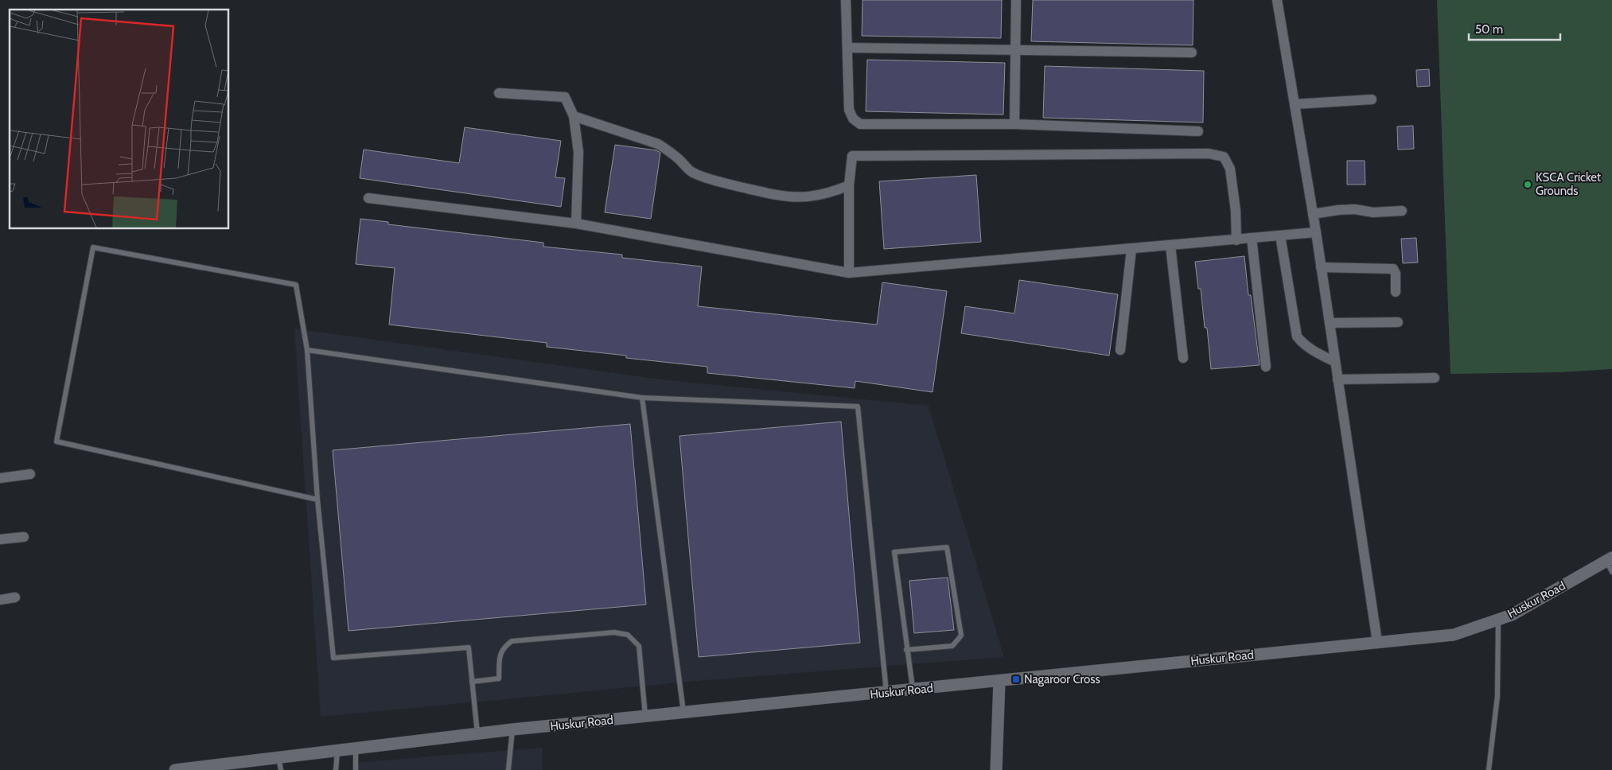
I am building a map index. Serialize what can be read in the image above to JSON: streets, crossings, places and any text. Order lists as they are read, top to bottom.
{
  "streets": {
    "street": ["Huskur Road"]
  },
  "places": {
    "other": ["KSCA Cricket Grounds"],
    "transit": ["Nagaroor Cross"]
  },
  "scale_bar": "50 m"
}
